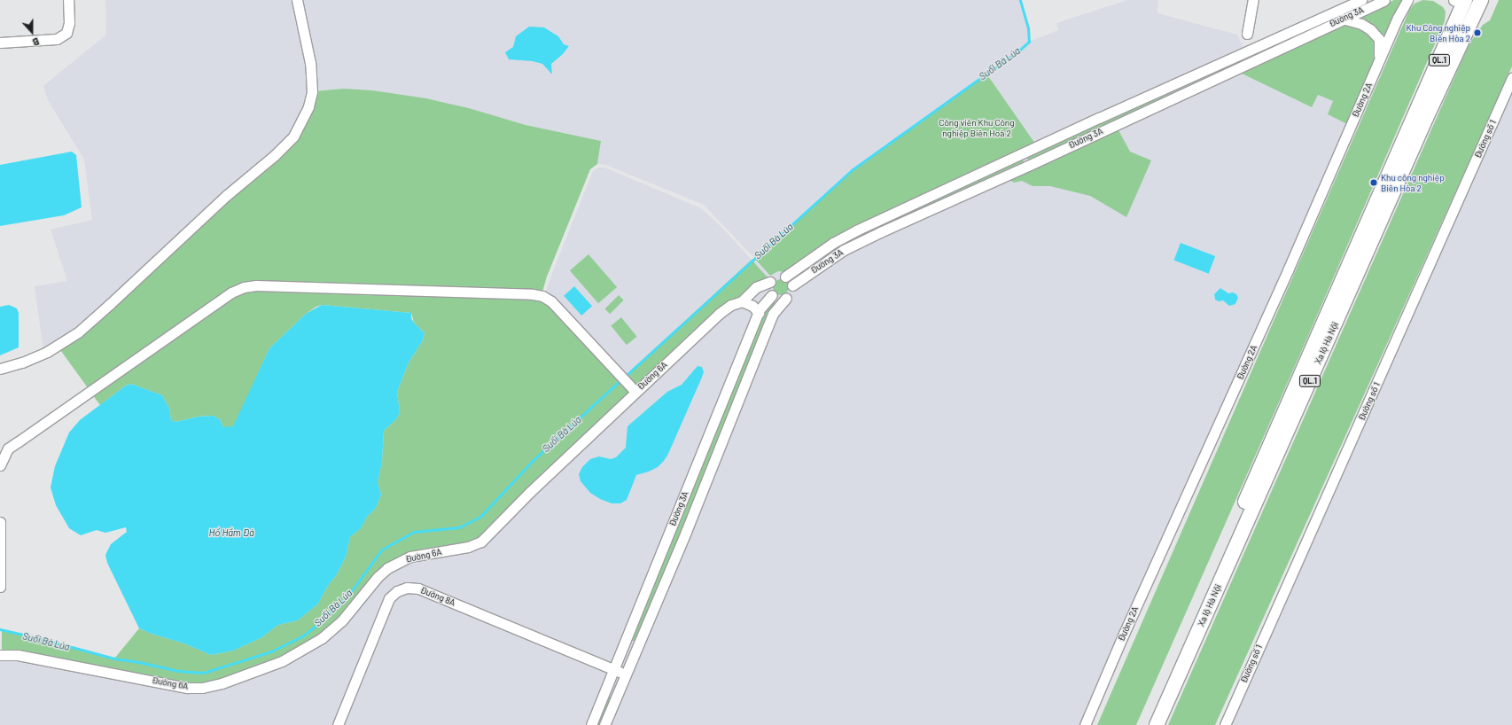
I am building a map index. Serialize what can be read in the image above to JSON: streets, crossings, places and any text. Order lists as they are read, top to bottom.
{
  "streets": {
    "highway": ["QL.1", "Xa lộ Hà Nội"],
    "street": [
      "Đường 3A",
      "Đường 2A",
      "Đường số 1",
      "Đường 6A",
      "Đường 8A"
    ]
  },
  "crossings": [
    ["Đường 3A", "Đường 6A"],
    ["Đường 3A", "Đường 8A"]
  ],
  "water": ["Suối Bà Lúa", "Hồ Hầm Đá"],
  "parks": ["Công viên Khu Công nghiệp Biên Hoà 2"],
  "places": ["Khu Công nghiệp Biên Hòa 2", "Khu công nghiệp Biên Hòa 2"],
  "north": "bottom"
}
